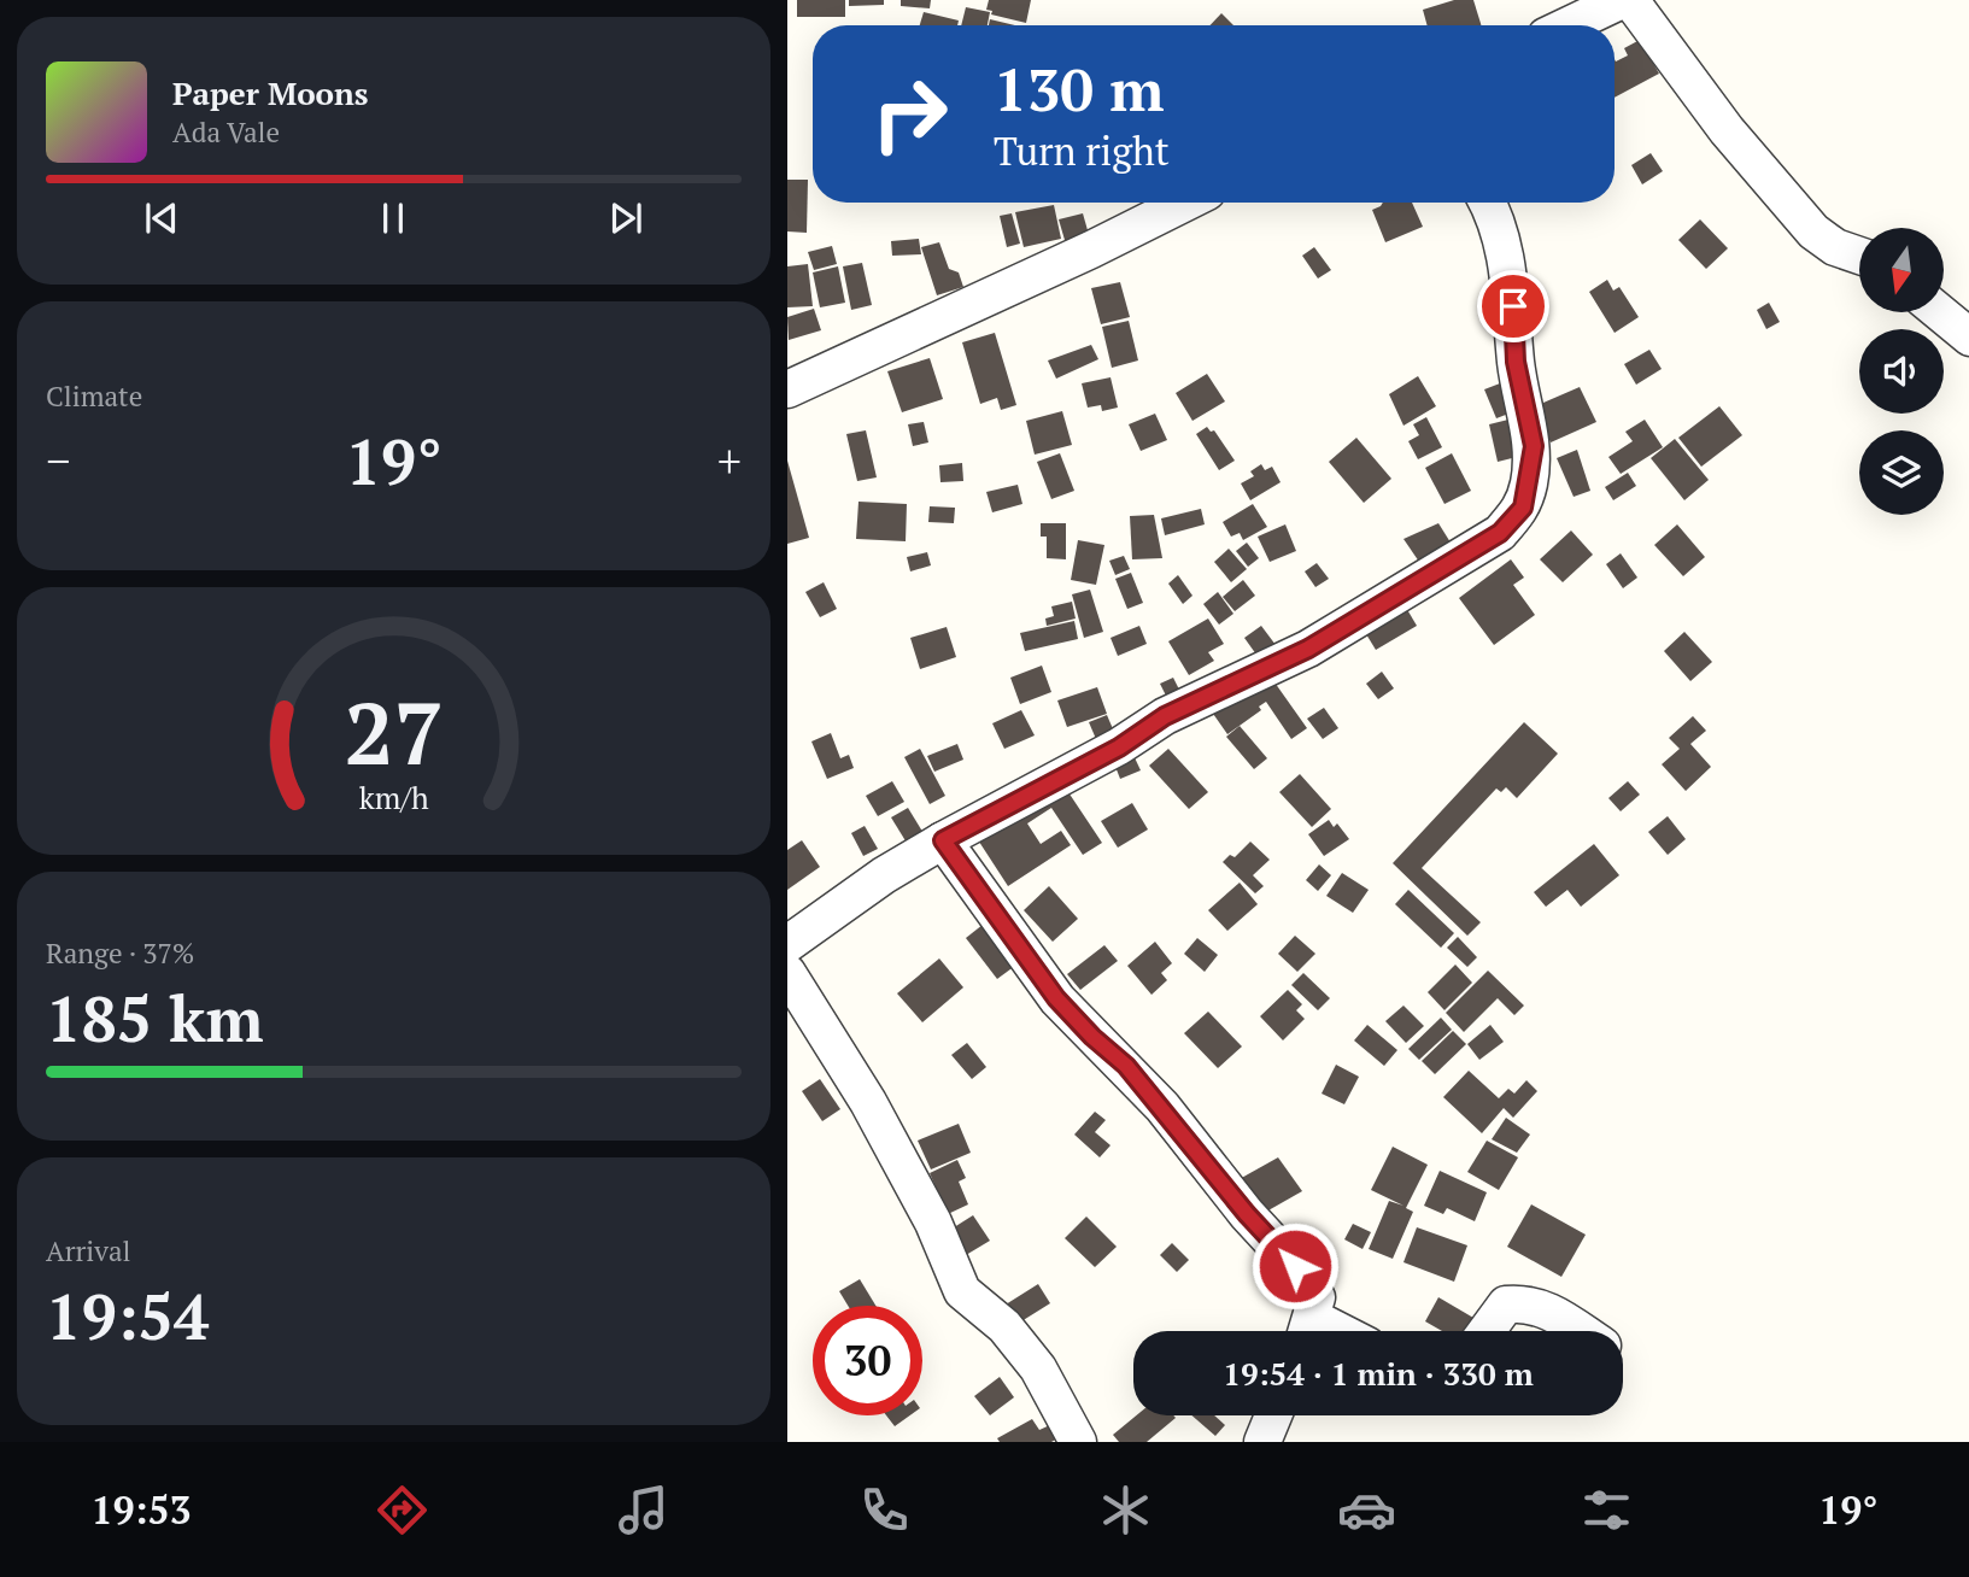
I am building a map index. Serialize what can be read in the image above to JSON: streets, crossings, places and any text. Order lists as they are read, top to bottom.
{
  "north": "bottom",
  "page": {
    "turn": ["130 m", "Turn right"],
    "song": ["Paper Moons", "Ada Vale"],
    "tile": [
      "Climate",
      ["Range · 37%", "185 km"],
      ["Arrival", "19:54"]
    ],
    "heat": ["−", "19°", "+"],
    "limit": "30",
    "trip": "19:54 · 1 min · 330 m",
    "tabs": ["19:53", "19°"],
    "gauge": ["27", "km/h"]
  }
}
